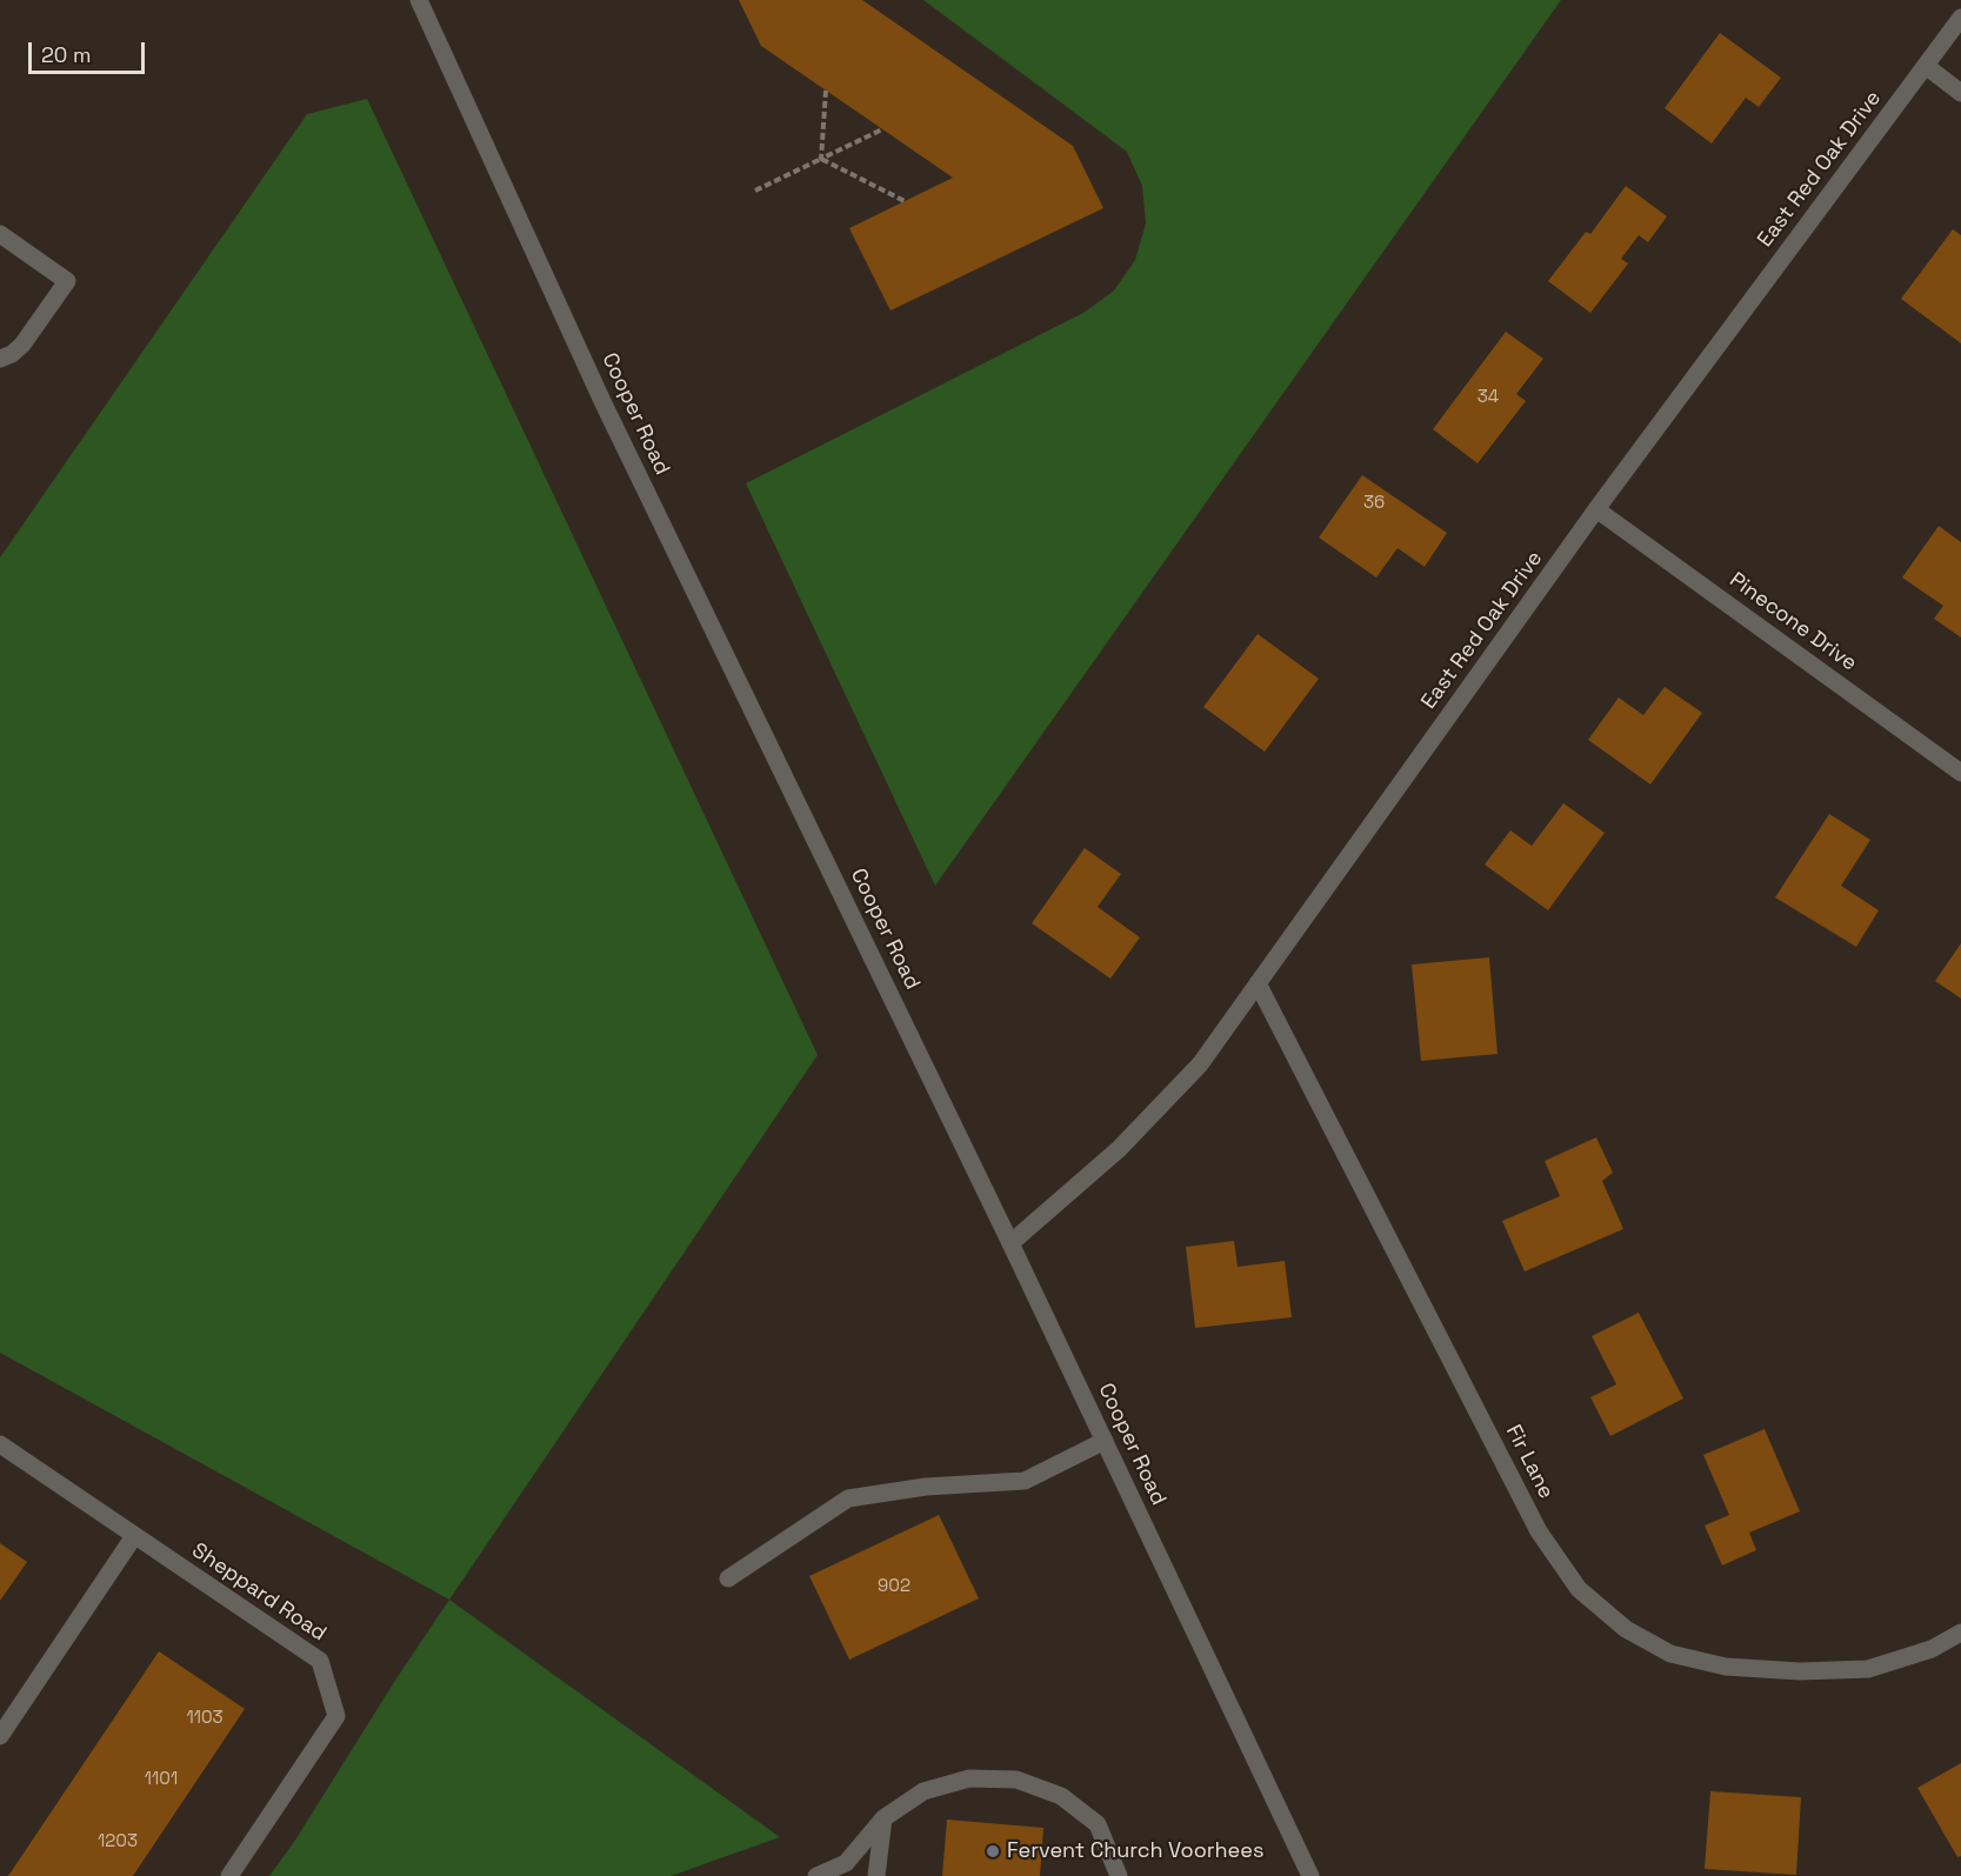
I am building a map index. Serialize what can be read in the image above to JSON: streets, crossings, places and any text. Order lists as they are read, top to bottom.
{
  "streets": {
    "street": [
      "East Red Oak Drive",
      "Cooper Road",
      "Pinecone Drive",
      "Fir Lane",
      "Sheppard Road"
    ]
  },
  "crossings": [
    ["East Red Oak Drive", "Cooper Road"],
    ["East Red Oak Drive", "Pinecone Drive"],
    ["East Red Oak Drive", "Fir Lane"]
  ],
  "places": ["Fervent Church Voorhees"],
  "house_numbers": [
    "34",
    "36",
    "902",
    "1103",
    "1101",
    "1203"
  ],
  "scale_bar": "20 m"
}
